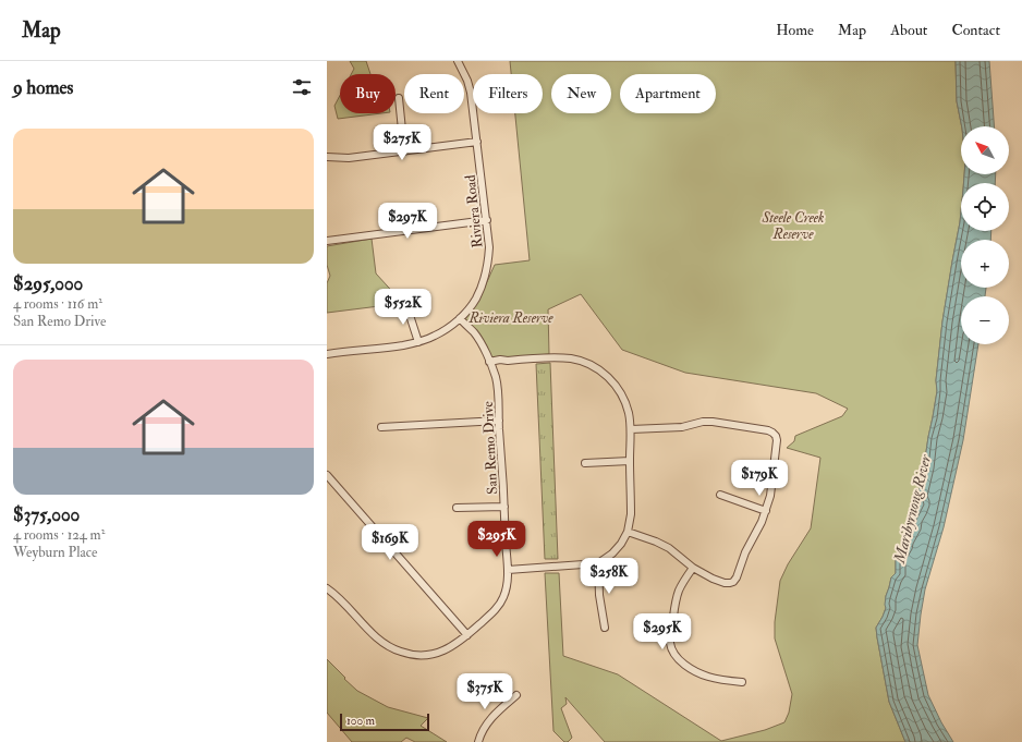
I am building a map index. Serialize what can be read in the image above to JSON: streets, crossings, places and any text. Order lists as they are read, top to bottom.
{
  "streets": {
    "street": ["Riviera Road", "San Remo Drive"]
  },
  "crossings": [
    ["Riviera Road", "San Remo Drive"]
  ],
  "water": ["Maribyrnong River"],
  "parks": ["Steele Creek Reserve", "Riviera Reserve"],
  "scale_bar": "100 m",
  "north": "top left",
  "page": {
    "header": "Map",
    "nav": [
      "Home",
      "Map",
      "About",
      "Contact"
    ],
    "heading": "9 homes",
    "chip": [
      "Buy",
      "Rent",
      "Filters",
      "New",
      "Apartment"
    ],
    "list": [
      {
        "name": "$295,000",
        "note": "4 rooms · 116 m² · San Remo Drive"
      },
      {
        "name": "$375,000",
        "note": "4 rooms · 124 m² · Weyburn Place"
      }
    ],
    "price": [
      "$275K",
      "$297K",
      "$552K",
      "$179K",
      "$295K",
      "$169K",
      "$258K",
      "$295K",
      "$375K"
    ],
    "map_buttons": ["+", "−"],
    "scale": "100 m"
  }
}
